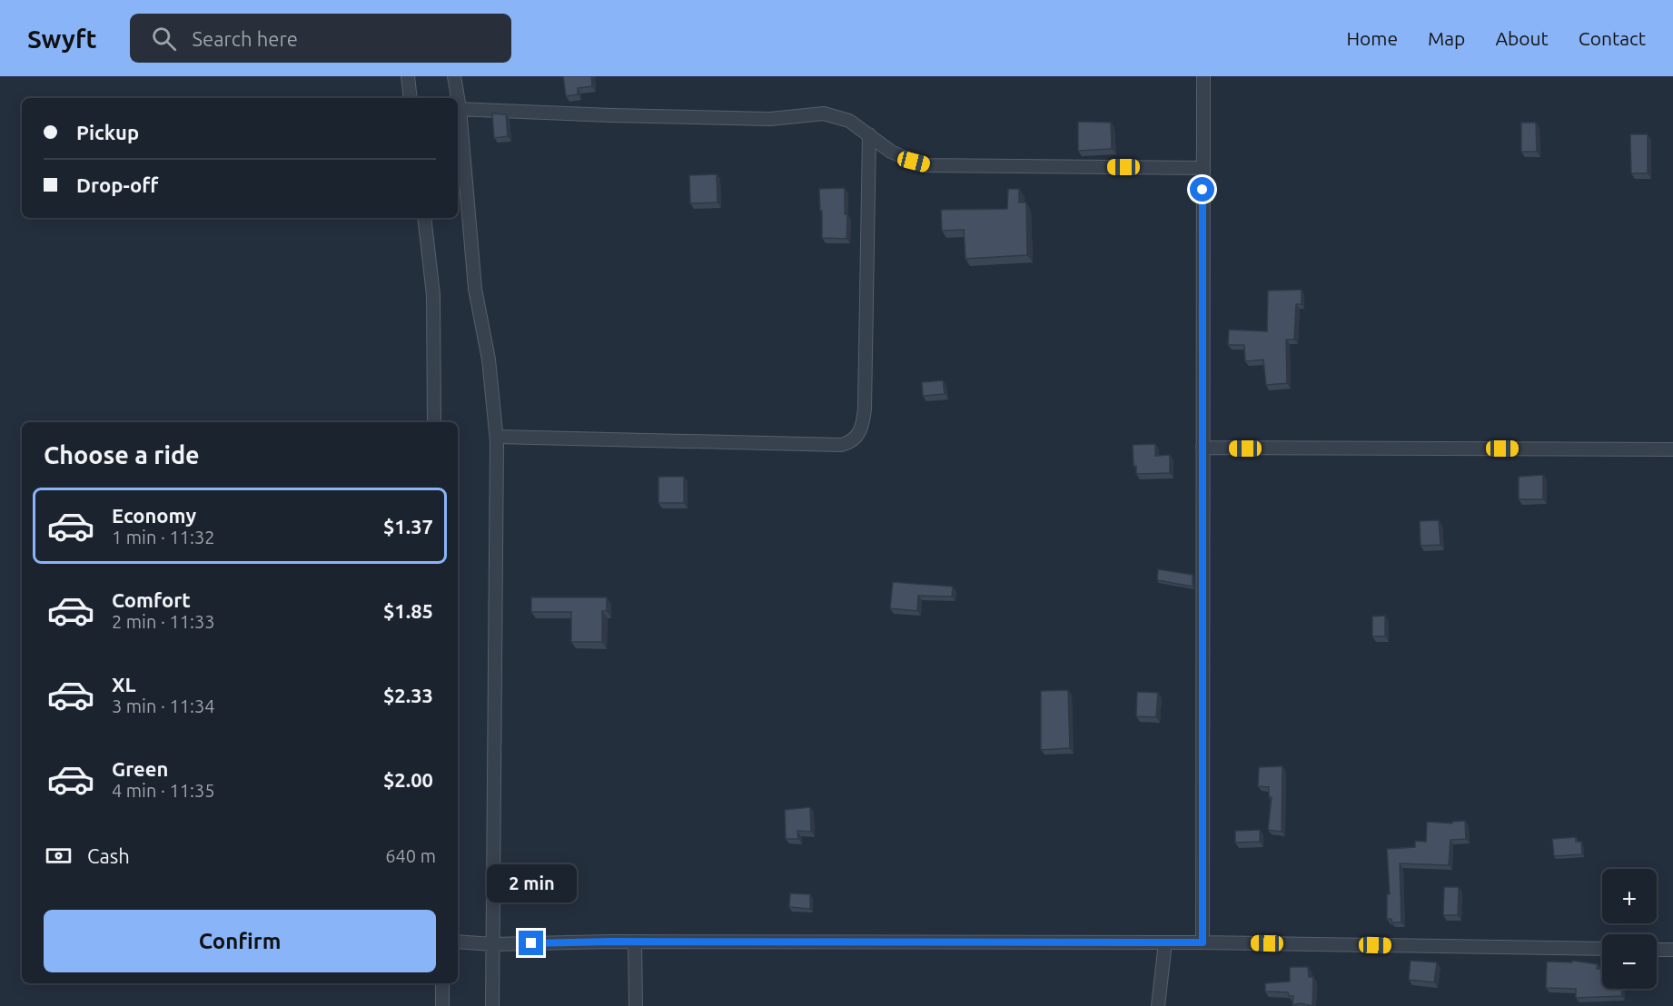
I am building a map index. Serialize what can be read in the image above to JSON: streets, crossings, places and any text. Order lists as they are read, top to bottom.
{
  "page": {
    "header": "Swyft",
    "search": "Search here",
    "nav": [
      "Home",
      "Map",
      "About",
      "Contact"
    ],
    "banner": ["Pickup", "Drop-off"],
    "heading": "Choose a ride",
    "list": [
      {
        "name": "Economy",
        "note": "1 min · 11:32",
        "value": "$1.37"
      },
      {
        "name": "Comfort",
        "note": "2 min · 11:33",
        "value": "$1.85"
      },
      {
        "name": "XL",
        "note": "3 min · 11:34",
        "value": "$2.33"
      },
      {
        "name": "Green",
        "note": "4 min · 11:35",
        "value": "$2.00"
      }
    ],
    "pay": ["Cash", "640 m"],
    "bubble": "2 min",
    "map_buttons": ["+", "−"],
    "buttons": "Confirm"
  }
}
